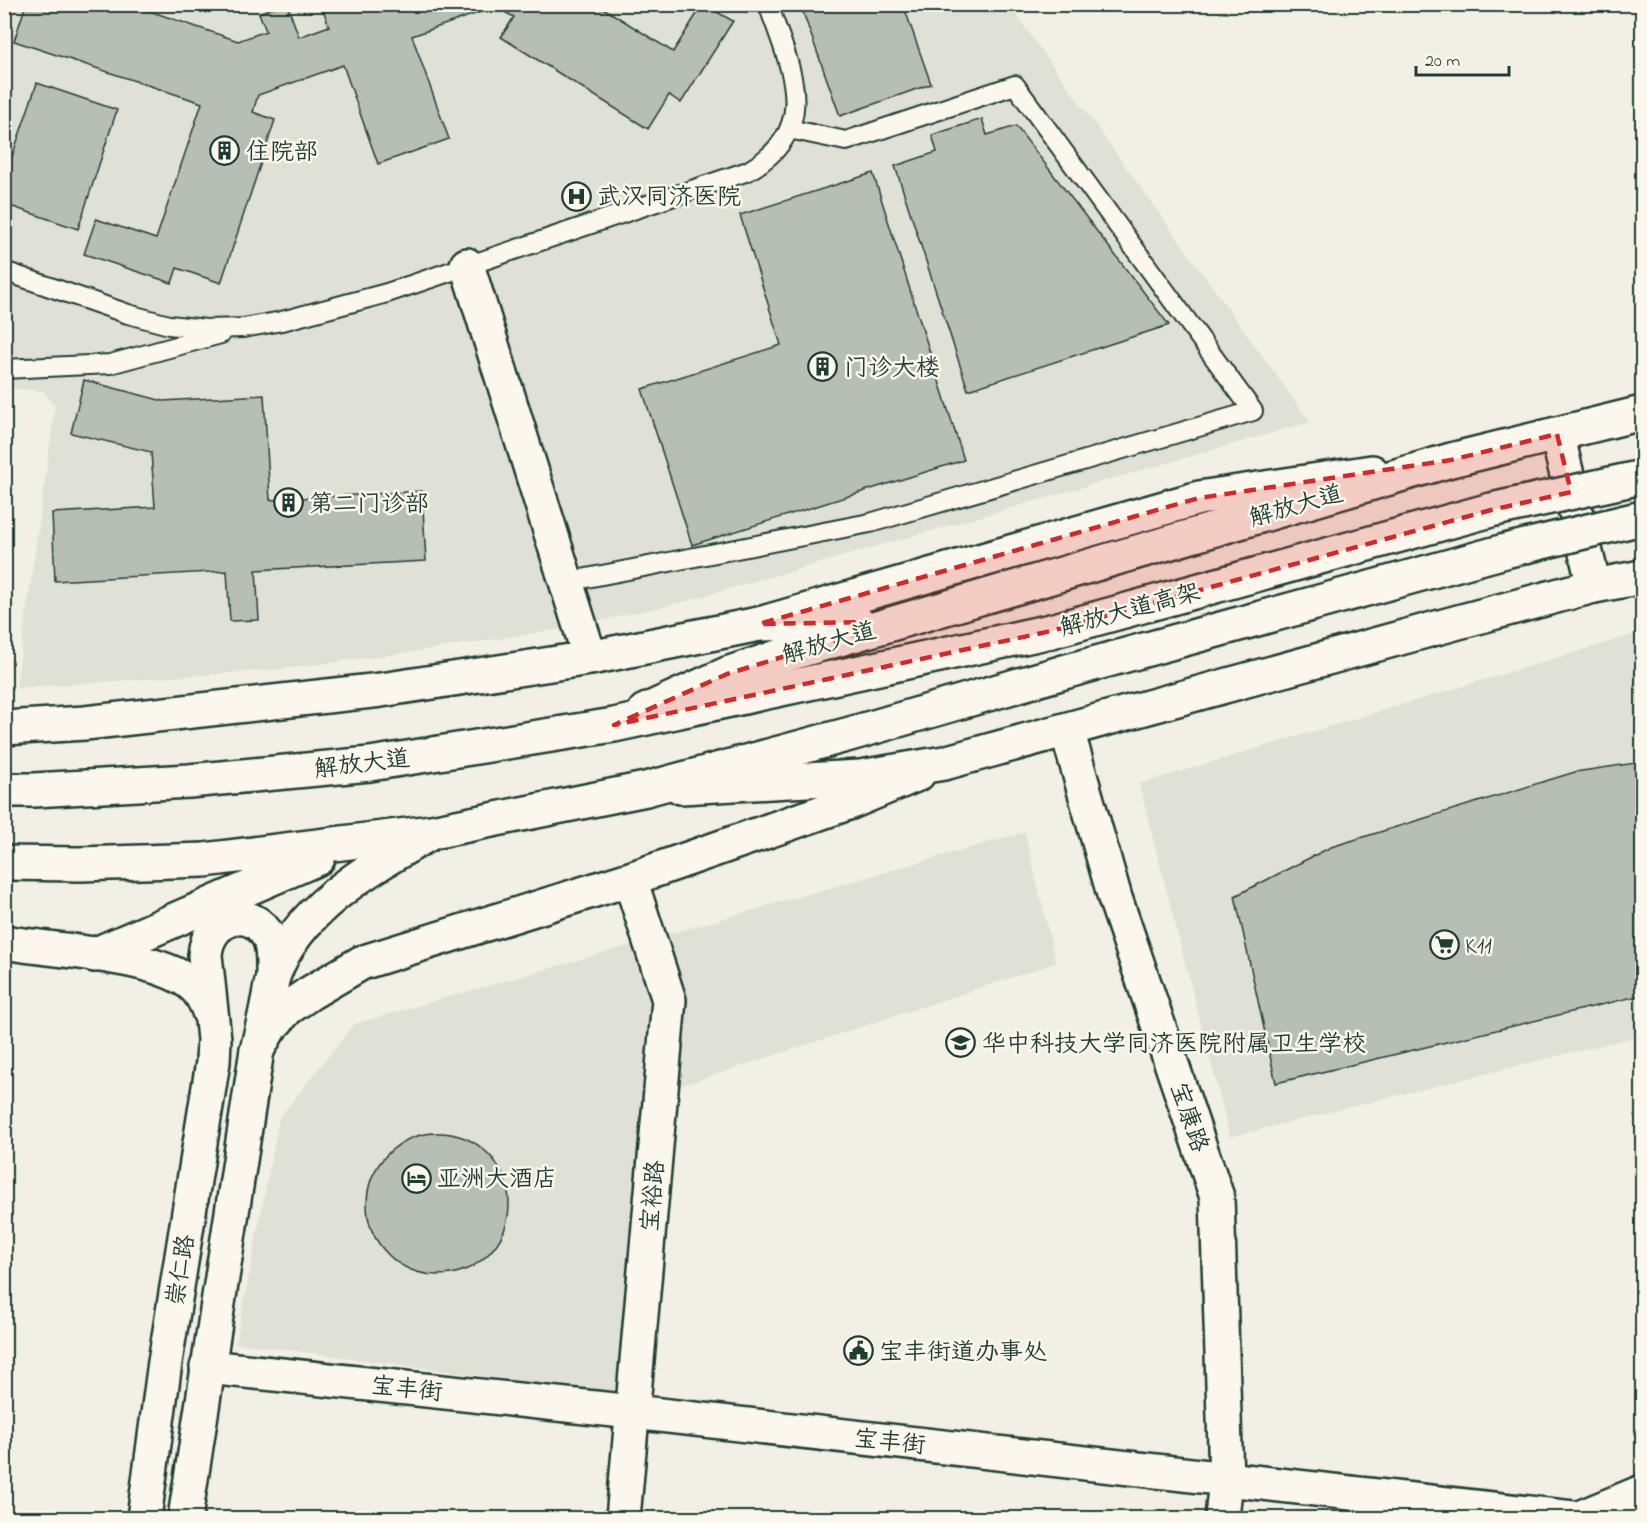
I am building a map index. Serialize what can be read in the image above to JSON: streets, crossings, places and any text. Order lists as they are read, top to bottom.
{
  "streets": {
    "main road": [
      "解放大道",
      "解放大道高架",
      "宝康路",
      "宝裕路",
      "崇仁路",
      "宝丰街"
    ]
  },
  "crossings": [
    ["解放大道", "解放大道高架"],
    ["宝康路", "宝丰街"],
    ["宝裕路", "宝丰街"],
    ["崇仁路", "宝丰街"]
  ],
  "places": {
    "building": ["住院部", "门诊大楼", "第二门诊部"],
    "hospital": ["武汉同济医院"],
    "supermarket": ["K11"],
    "school or university": ["华中科技大学同济医院附属卫生学校"],
    "hotel": ["亚洲大酒店"],
    "public building": ["宝丰街道办事处"]
  },
  "scale_bar": "20 m"
}
